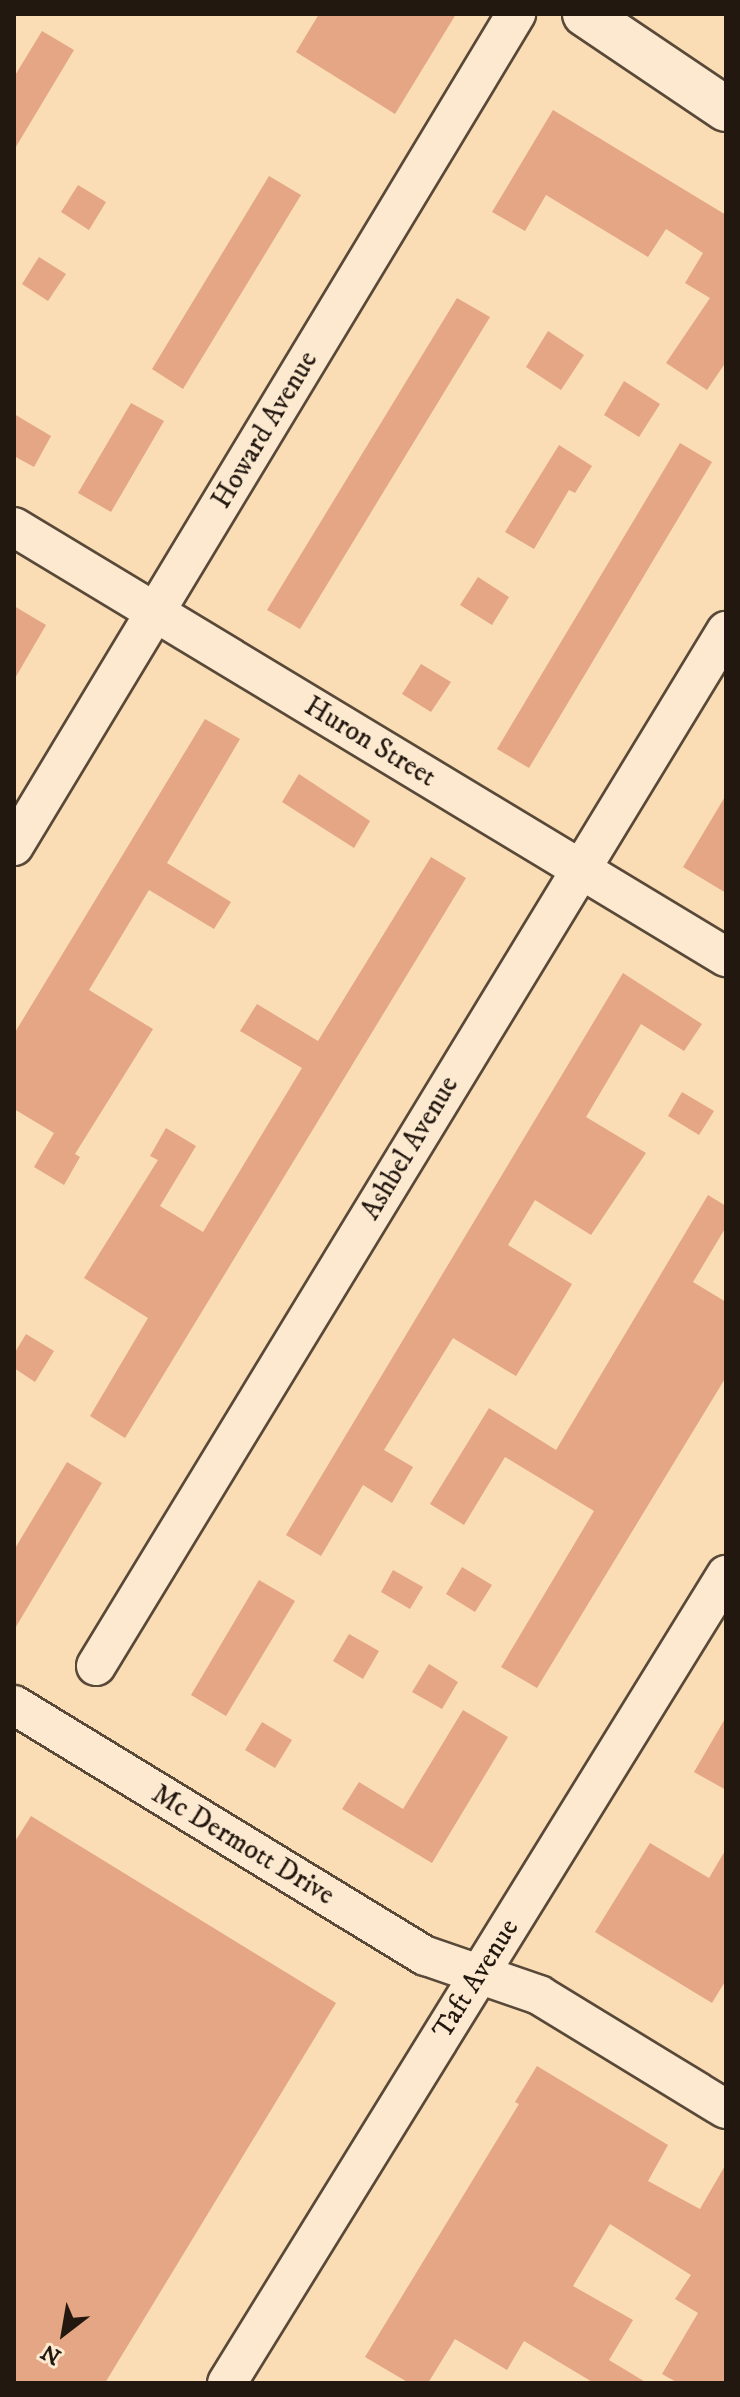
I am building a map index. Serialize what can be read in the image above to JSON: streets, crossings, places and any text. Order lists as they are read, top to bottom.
{
  "streets": {
    "street": [
      "Howard Avenue",
      "Huron Street",
      "Ashbel Avenue",
      "Mc Dermott Drive",
      "Taft Avenue"
    ]
  },
  "crossings": [
    ["Howard Avenue", "Huron Street"],
    ["Huron Street", "Ashbel Avenue"],
    ["Mc Dermott Drive", "Taft Avenue"]
  ],
  "north": "bottom left"
}
